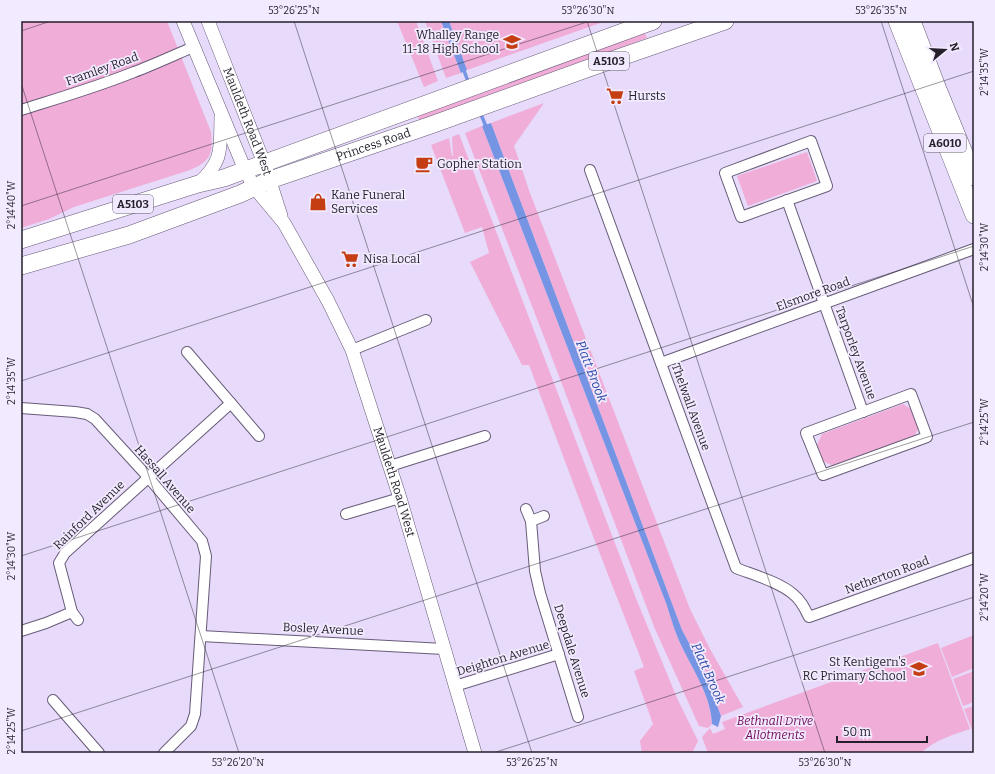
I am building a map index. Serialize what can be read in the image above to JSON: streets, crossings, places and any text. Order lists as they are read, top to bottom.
{
  "streets": {
    "highway": ["A5103", "A6010", "Princess Road"],
    "street": [
      "Framley Road",
      "Mauldeth Road West",
      "Elsmore Road",
      "Tarporley Avenue",
      "Thelwall Avenue",
      "Hassall Avenue",
      "Rainford Avenue",
      "Netherton Road",
      "Bosley Avenue",
      "Deepdale Avenue",
      "Deighton Avenue"
    ]
  },
  "crossings": [
    ["Mauldeth Road West", "Princess Road"],
    ["Mauldeth Road West", "Bosley Avenue"],
    ["Mauldeth Road West", "Deighton Avenue"],
    ["Elsmore Road", "Tarporley Avenue"],
    ["Elsmore Road", "Thelwall Avenue"],
    ["Thelwall Avenue", "Netherton Road"],
    ["Hassall Avenue", "Rainford Avenue"],
    ["Hassall Avenue", "Bosley Avenue"],
    ["Deepdale Avenue", "Deighton Avenue"]
  ],
  "water": ["Platt Brook"],
  "parks": ["Bethnall Drive Allotments"],
  "places": {
    "school or university": ["Whalley Range 11-18 High School", "St Kentigern's RC Primary School"],
    "supermarket": ["Hursts", "Nisa Local"],
    "cafe": ["Gopher Station"],
    "shop": ["Kane Funeral Services"]
  },
  "scale_bar": "50 m",
  "north": "right",
  "coordinates": [
    "53°26'25\"N",
    "53°26'30\"N",
    "53°26'35\"N",
    "2°14'35\"W",
    "2°14'40\"W",
    "2°14'30\"W",
    "2°14'25\"W",
    "2°14'20\"W",
    "53°26'20\"N"
  ]
}
